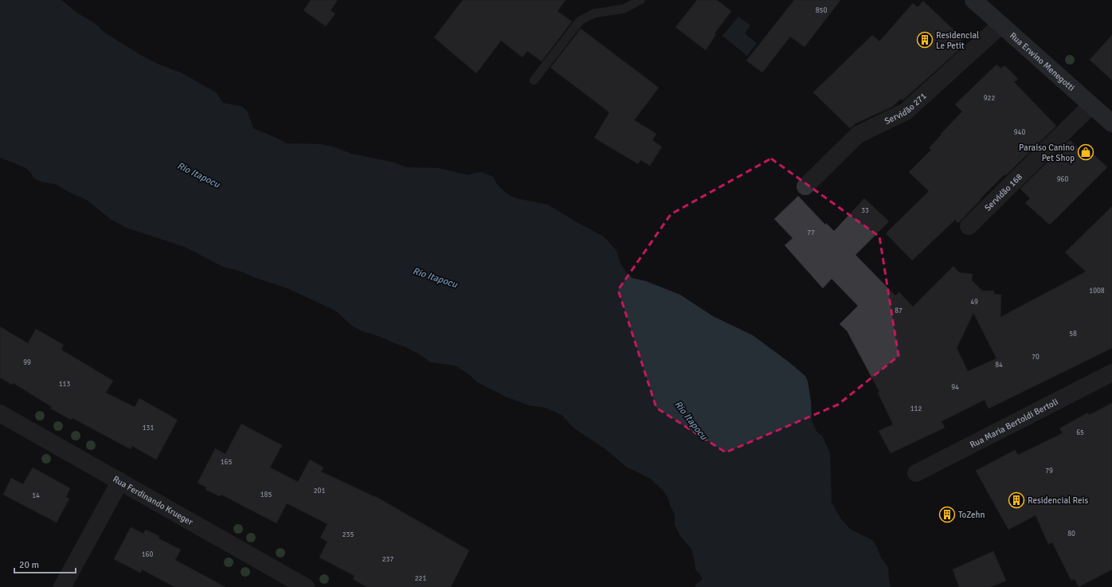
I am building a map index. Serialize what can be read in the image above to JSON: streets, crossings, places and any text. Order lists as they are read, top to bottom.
{
  "streets": {
    "street": [
      "Rua Erwino Menegotti",
      "Servidão 271",
      "Servidão 168",
      "Rua Maria Bertoldi Bertoli",
      "Rua Ferdinando Krueger"
    ]
  },
  "crossings": [
    ["Rua Erwino Menegotti", "Servidão 271"],
    ["Rua Erwino Menegotti", "Servidão 168"]
  ],
  "water": ["Rio Itapocu"],
  "places": {
    "building": ["Residencial Le Petit", "Residencial Reis", "ToZehn"],
    "shop": ["Paraíso Canino Pet Shop"]
  },
  "house_numbers": [
    "850",
    "922",
    "940",
    "960",
    "33",
    "77",
    "1008",
    "49",
    "87",
    "58",
    "70",
    "99",
    "84",
    "113",
    "94",
    "112",
    "131",
    "65",
    "165",
    "79",
    "201",
    "185",
    "14",
    "80",
    "235",
    "160",
    "237",
    "221"
  ],
  "scale_bar": "20 m"
}
